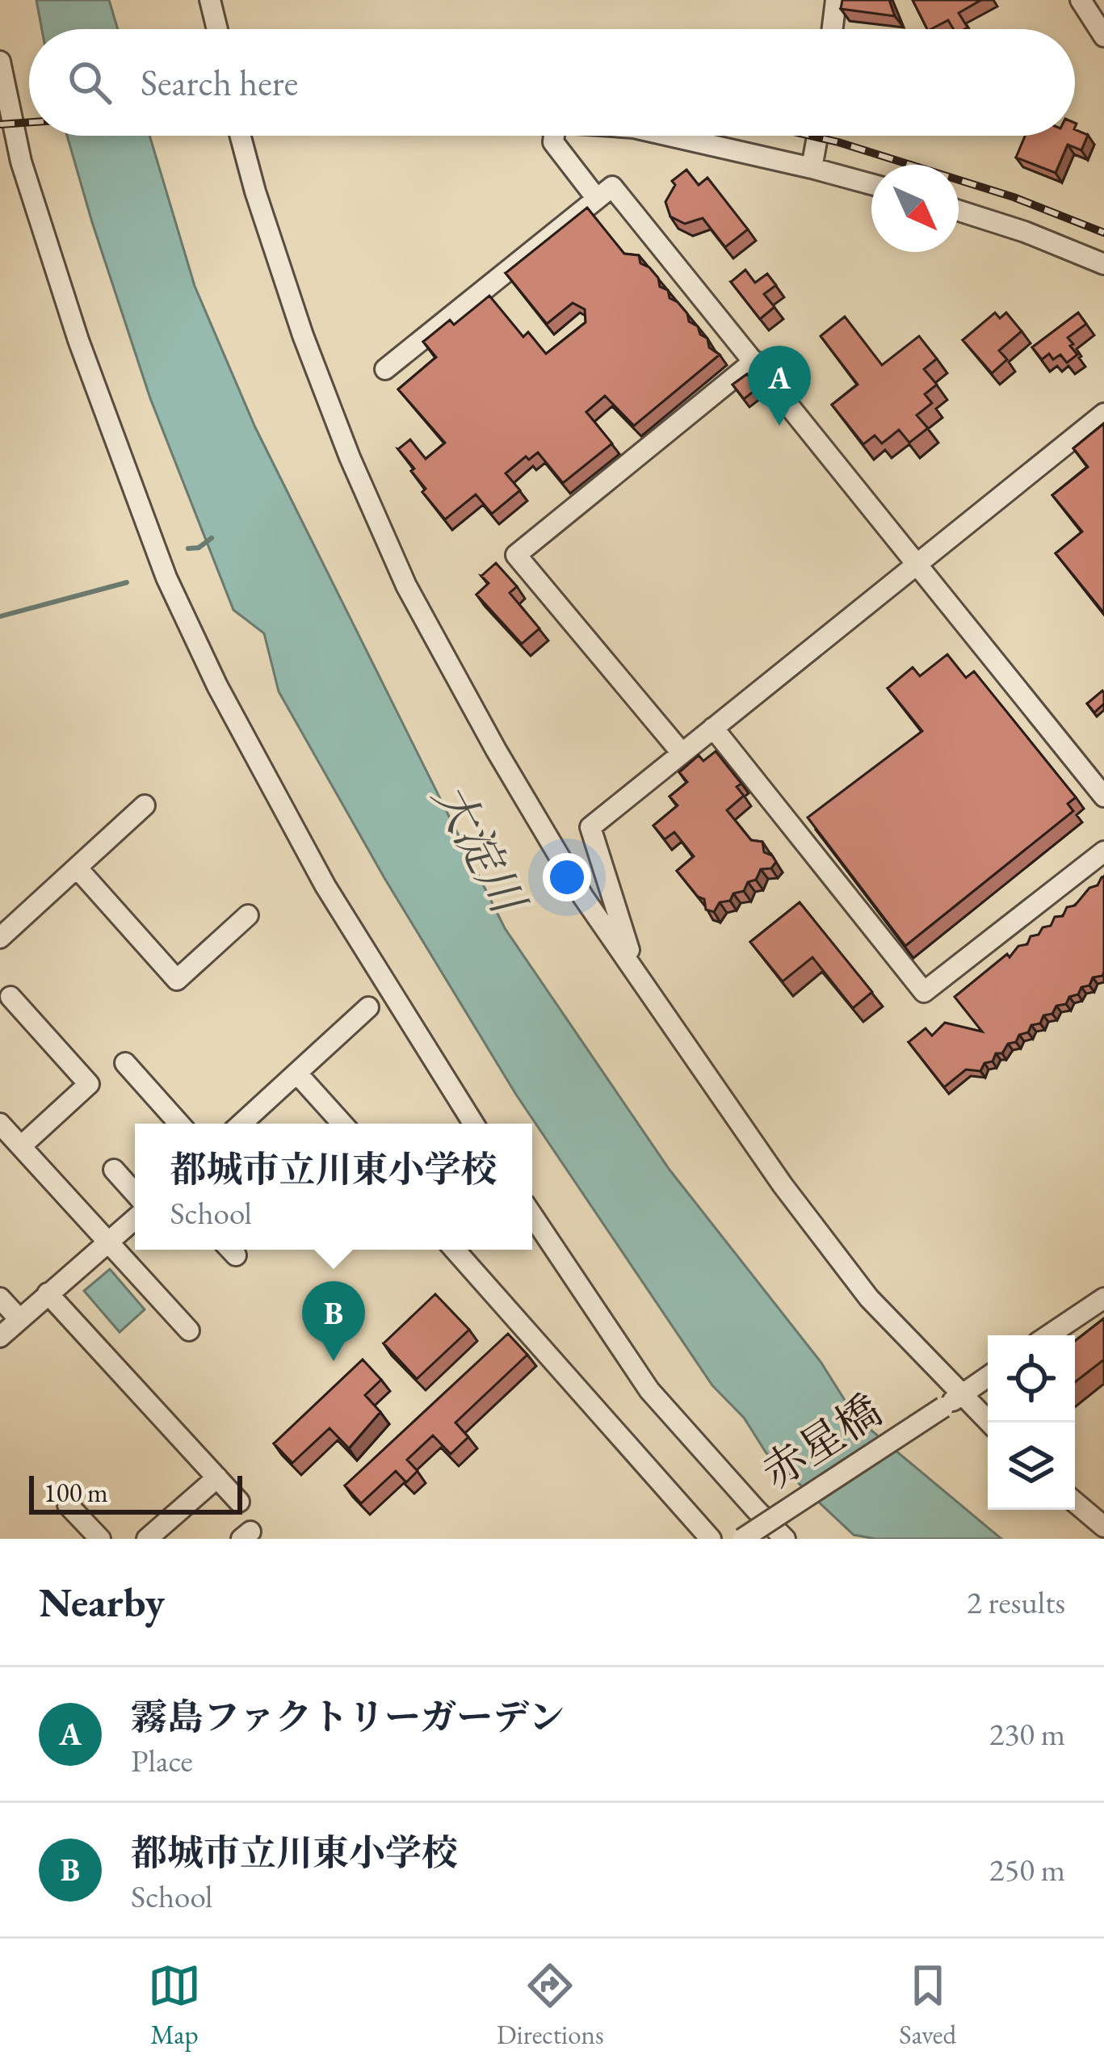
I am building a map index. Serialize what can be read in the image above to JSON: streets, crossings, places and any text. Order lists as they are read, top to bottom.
{
  "streets": {
    "street": ["赤星橋"]
  },
  "water": ["大淀川"],
  "scale_bar": "100 m",
  "north": "bottom right",
  "page": {
    "search": "Search here",
    "pins": ["A", "B"],
    "popup": ["都城市立川東小学校", "School"],
    "scale": "100 m",
    "heading": ["Nearby", "2 results"],
    "list": [
      {
        "mark": "A",
        "name": "霧島ファクトリーガーデン",
        "note": "Place",
        "value": "230 m"
      },
      {
        "mark": "B",
        "name": "都城市立川東小学校",
        "note": "School",
        "value": "250 m"
      }
    ],
    "nav": ["Map", "Directions", "Saved"]
  }
}
